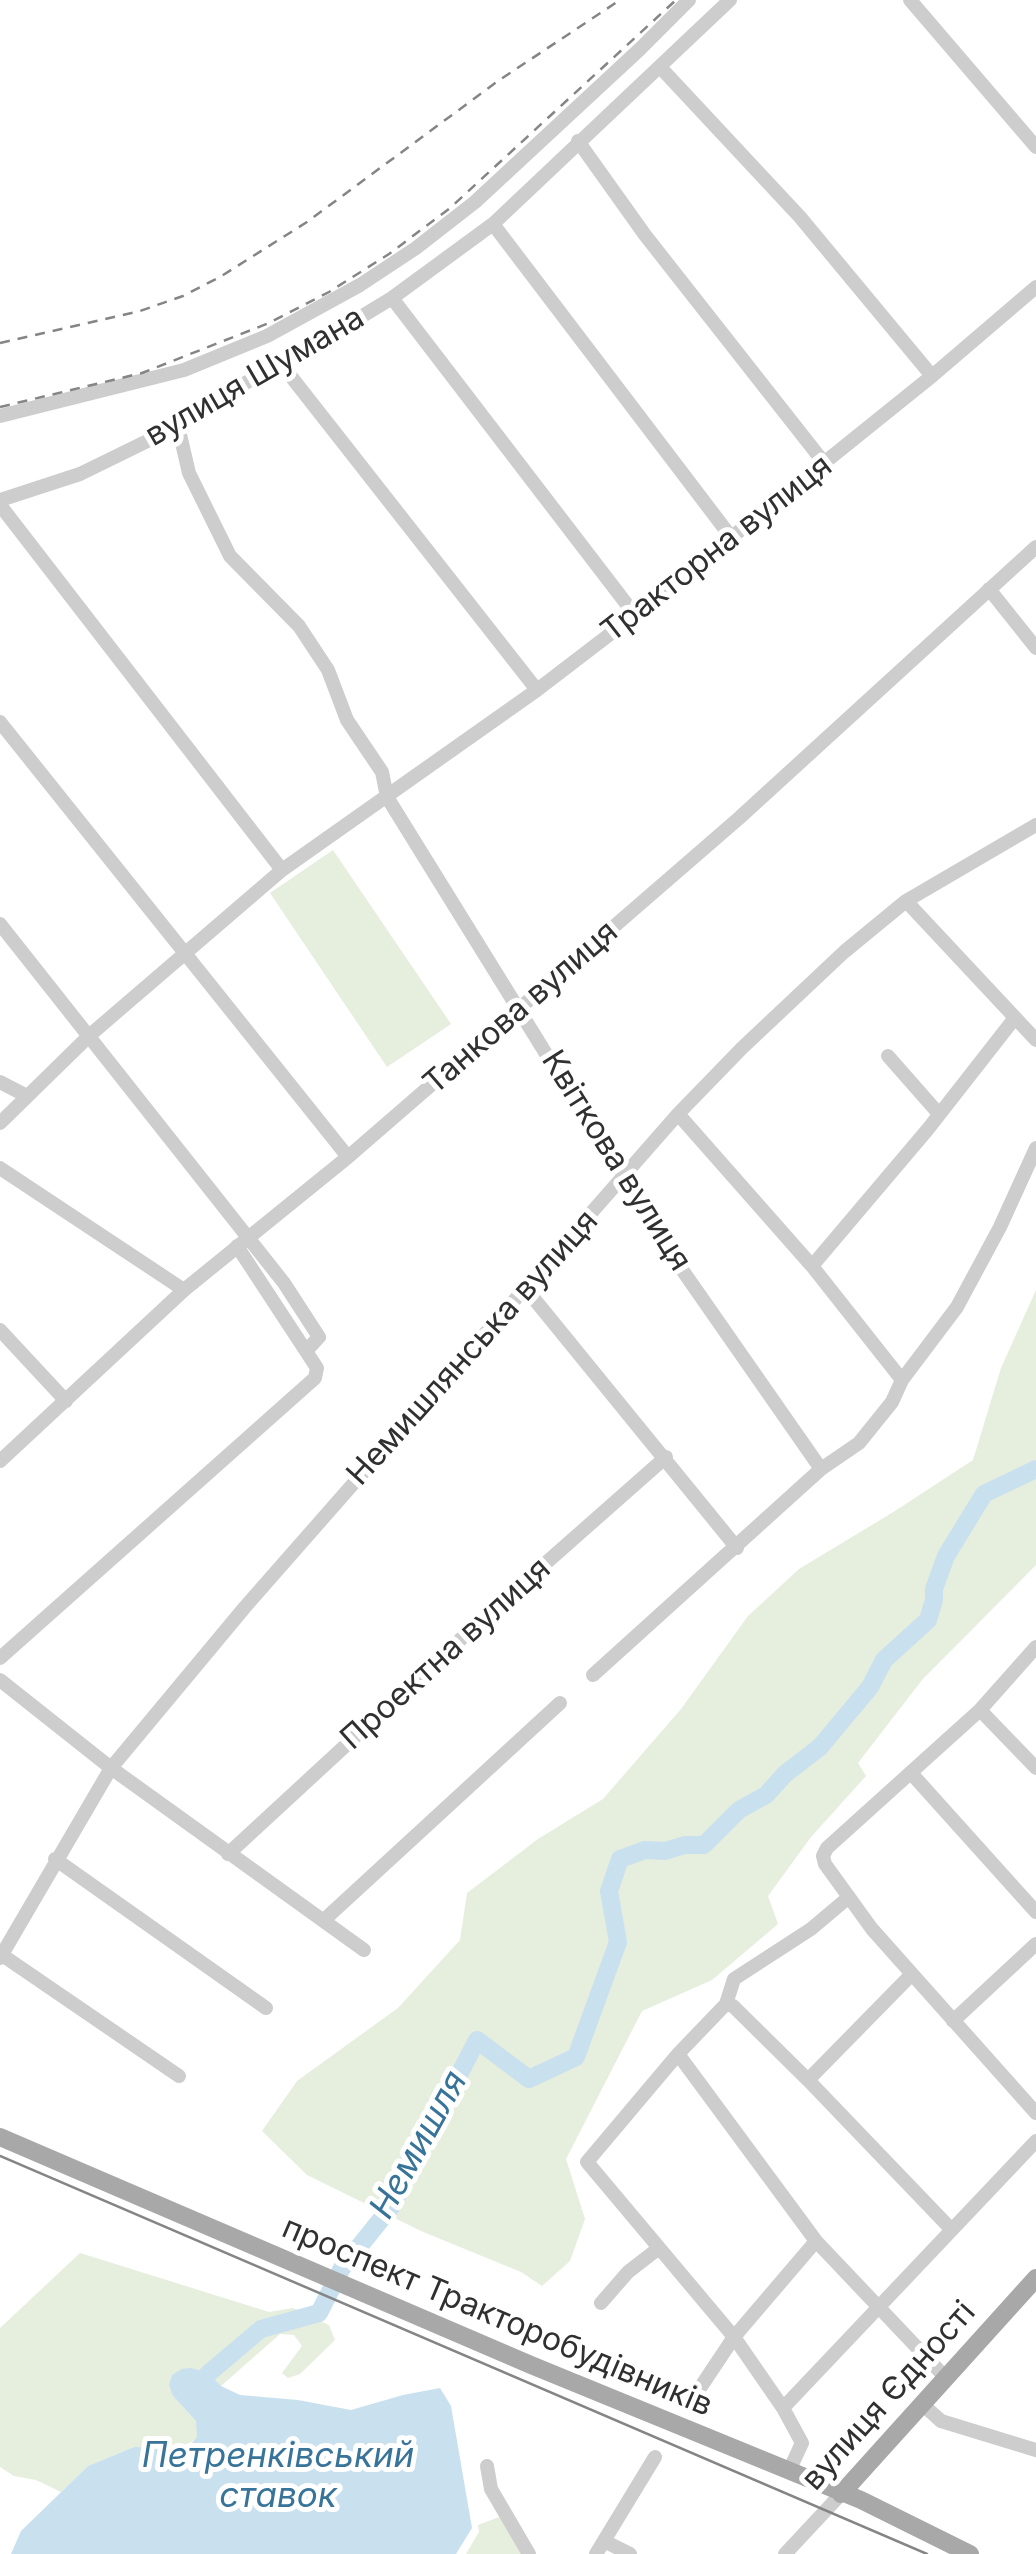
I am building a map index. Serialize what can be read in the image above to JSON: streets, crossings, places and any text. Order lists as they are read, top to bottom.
{
  "streets": {
    "main road": ["проспект Тракторобудівників", "вулиця Єдності"],
    "street": [
      "вулиця Шумана",
      "Тракторна вулиця",
      "Танкова вулиця",
      "Квіткова вулиця",
      "Немишлянська вулиця",
      "Проектна вулиця"
    ]
  },
  "crossings": [
    ["вулиця Шумана", "Квіткова вулиця"],
    ["Тракторна вулиця", "Квіткова вулиця"],
    ["Танкова вулиця", "Квіткова вулиця"],
    ["Квіткова вулиця", "Немишлянська вулиця"],
    ["проспект Тракторобудівників", "вулиця Єдності"]
  ],
  "water": ["Немишля", "Петренківський ставок"]
}
